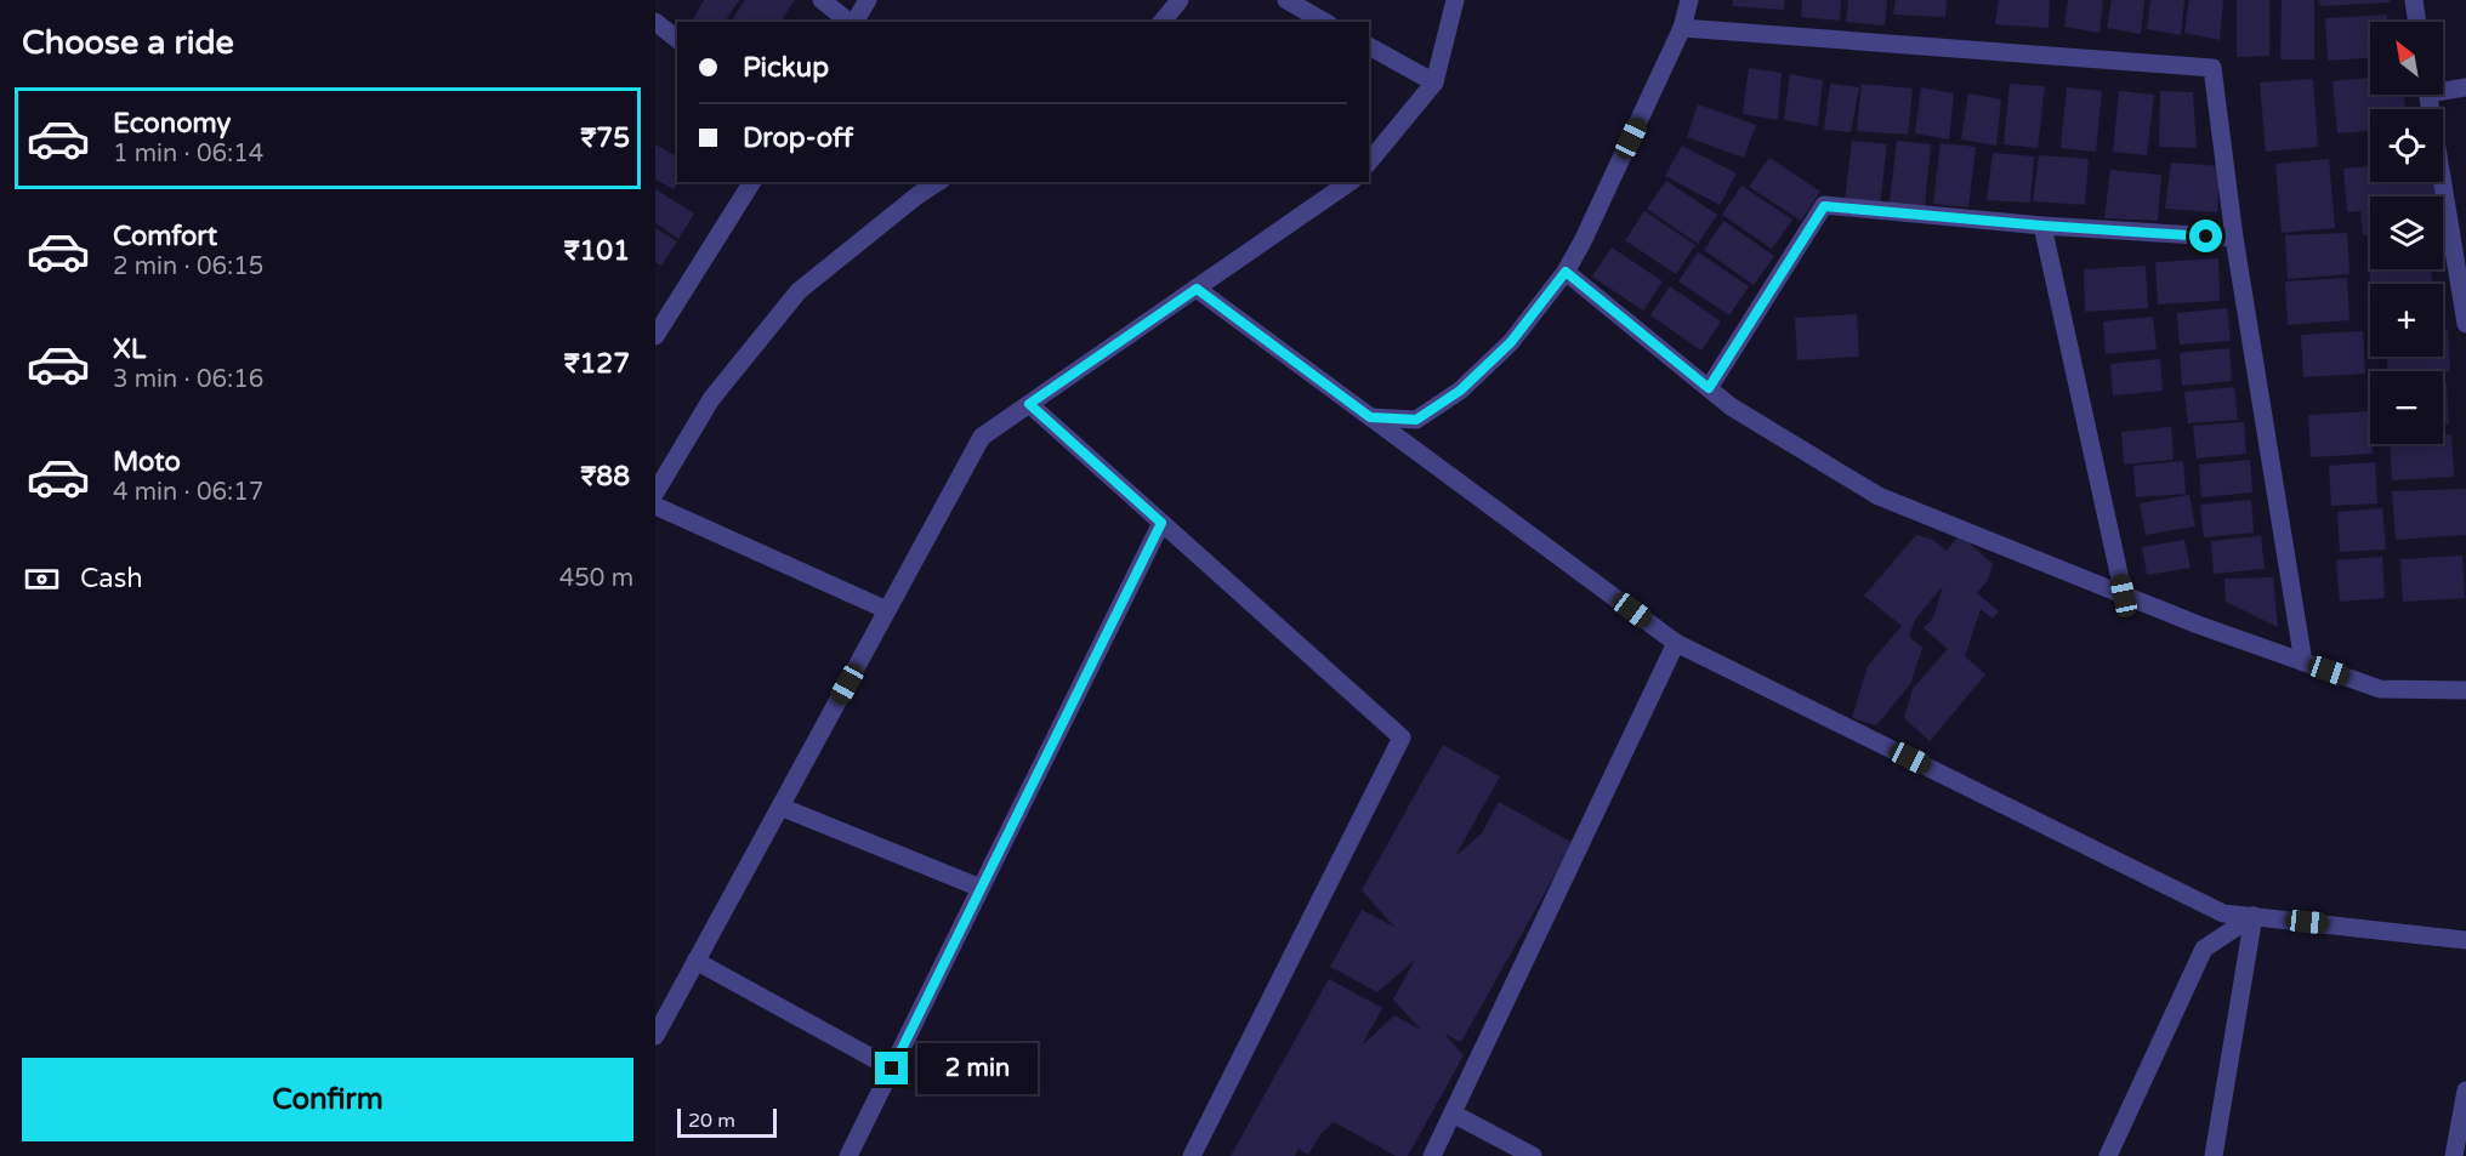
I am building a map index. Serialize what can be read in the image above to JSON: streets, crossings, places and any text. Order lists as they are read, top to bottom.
{
  "scale_bar": "20 m",
  "north": "top left",
  "page": {
    "heading": "Choose a ride",
    "map_buttons": ["+", "−"],
    "banner": ["Pickup", "Drop-off"],
    "list": [
      {
        "name": "Economy",
        "note": "1 min · 06:14",
        "value": "₹75"
      },
      {
        "name": "Comfort",
        "note": "2 min · 06:15",
        "value": "₹101"
      },
      {
        "name": "XL",
        "note": "3 min · 06:16",
        "value": "₹127"
      },
      {
        "name": "Moto",
        "note": "4 min · 06:17",
        "value": "₹88"
      }
    ],
    "pay": ["Cash", "450 m"],
    "buttons": "Confirm",
    "bubble": "2 min",
    "scale": "20 m"
  }
}
